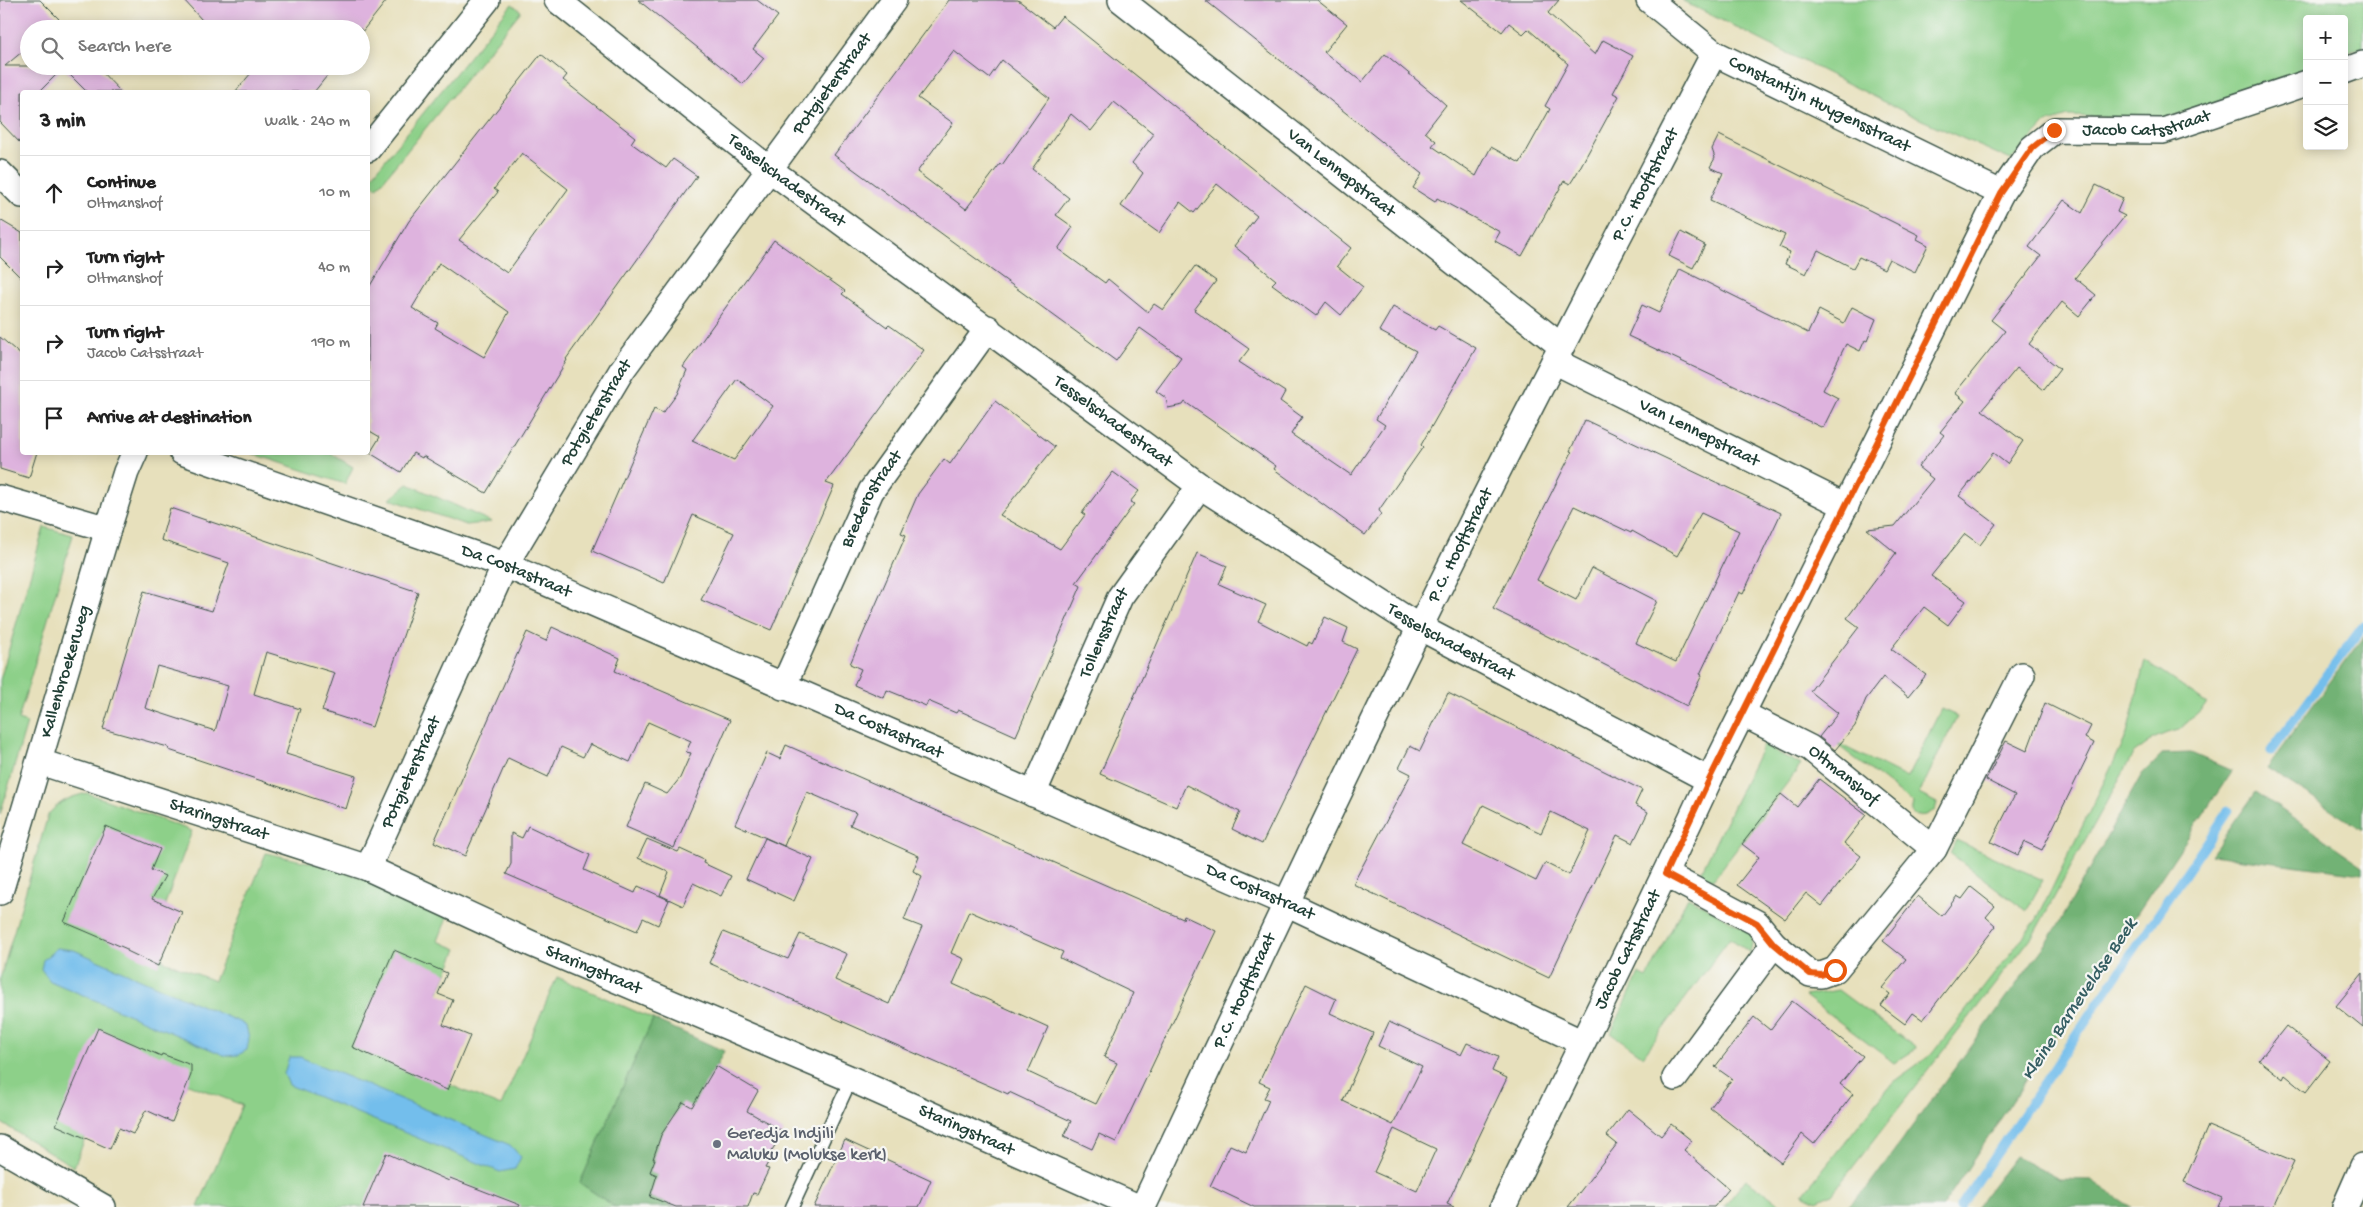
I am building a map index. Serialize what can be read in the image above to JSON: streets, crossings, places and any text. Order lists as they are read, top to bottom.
{
  "streets": {
    "street": [
      "Potgieterstraat",
      "Constantijn Huygensstraat",
      "Jacob Catsstraat",
      "Van Lennepstraat",
      "Tesselschadestraat",
      "P.C. Hooftstraat",
      "Brederostraat",
      "Da Costastraat",
      "Tollensstraat",
      "Kallenbroekerweg",
      "Oltmanshof",
      "Staringstraat"
    ]
  },
  "crossings": [
    ["Potgieterstraat", "Tesselschadestraat"],
    ["Potgieterstraat", "Da Costastraat"],
    ["Potgieterstraat", "Staringstraat"],
    ["Constantijn Huygensstraat", "Jacob Catsstraat"],
    ["Constantijn Huygensstraat", "P.C. Hooftstraat"],
    ["Jacob Catsstraat", "Van Lennepstraat"],
    ["Jacob Catsstraat", "Tesselschadestraat"],
    ["Jacob Catsstraat", "Da Costastraat"],
    ["Jacob Catsstraat", "Oltmanshof"],
    ["Van Lennepstraat", "P.C. Hooftstraat"],
    ["Tesselschadestraat", "P.C. Hooftstraat"],
    ["Tesselschadestraat", "Brederostraat"],
    ["Tesselschadestraat", "Tollensstraat"],
    ["P.C. Hooftstraat", "Da Costastraat"],
    ["Brederostraat", "Da Costastraat"],
    ["Da Costastraat", "Tollensstraat"],
    ["Kallenbroekerweg", "Staringstraat"]
  ],
  "water": ["Kleine Barneveldse Beek"],
  "places": ["Geredja Indjili Maluku (Molukse kerk)"],
  "page": {
    "map_buttons": ["+", "−"],
    "search": "Search here",
    "heading": ["3 min", "Walk · 240 m"],
    "list": [
      ["Continue", "Oltmanshof", "10 m"],
      ["Turn right", "Oltmanshof", "40 m"],
      ["Turn right", "Jacob Catsstraat", "190 m"],
      "Arrive at destination"
    ]
  }
}
